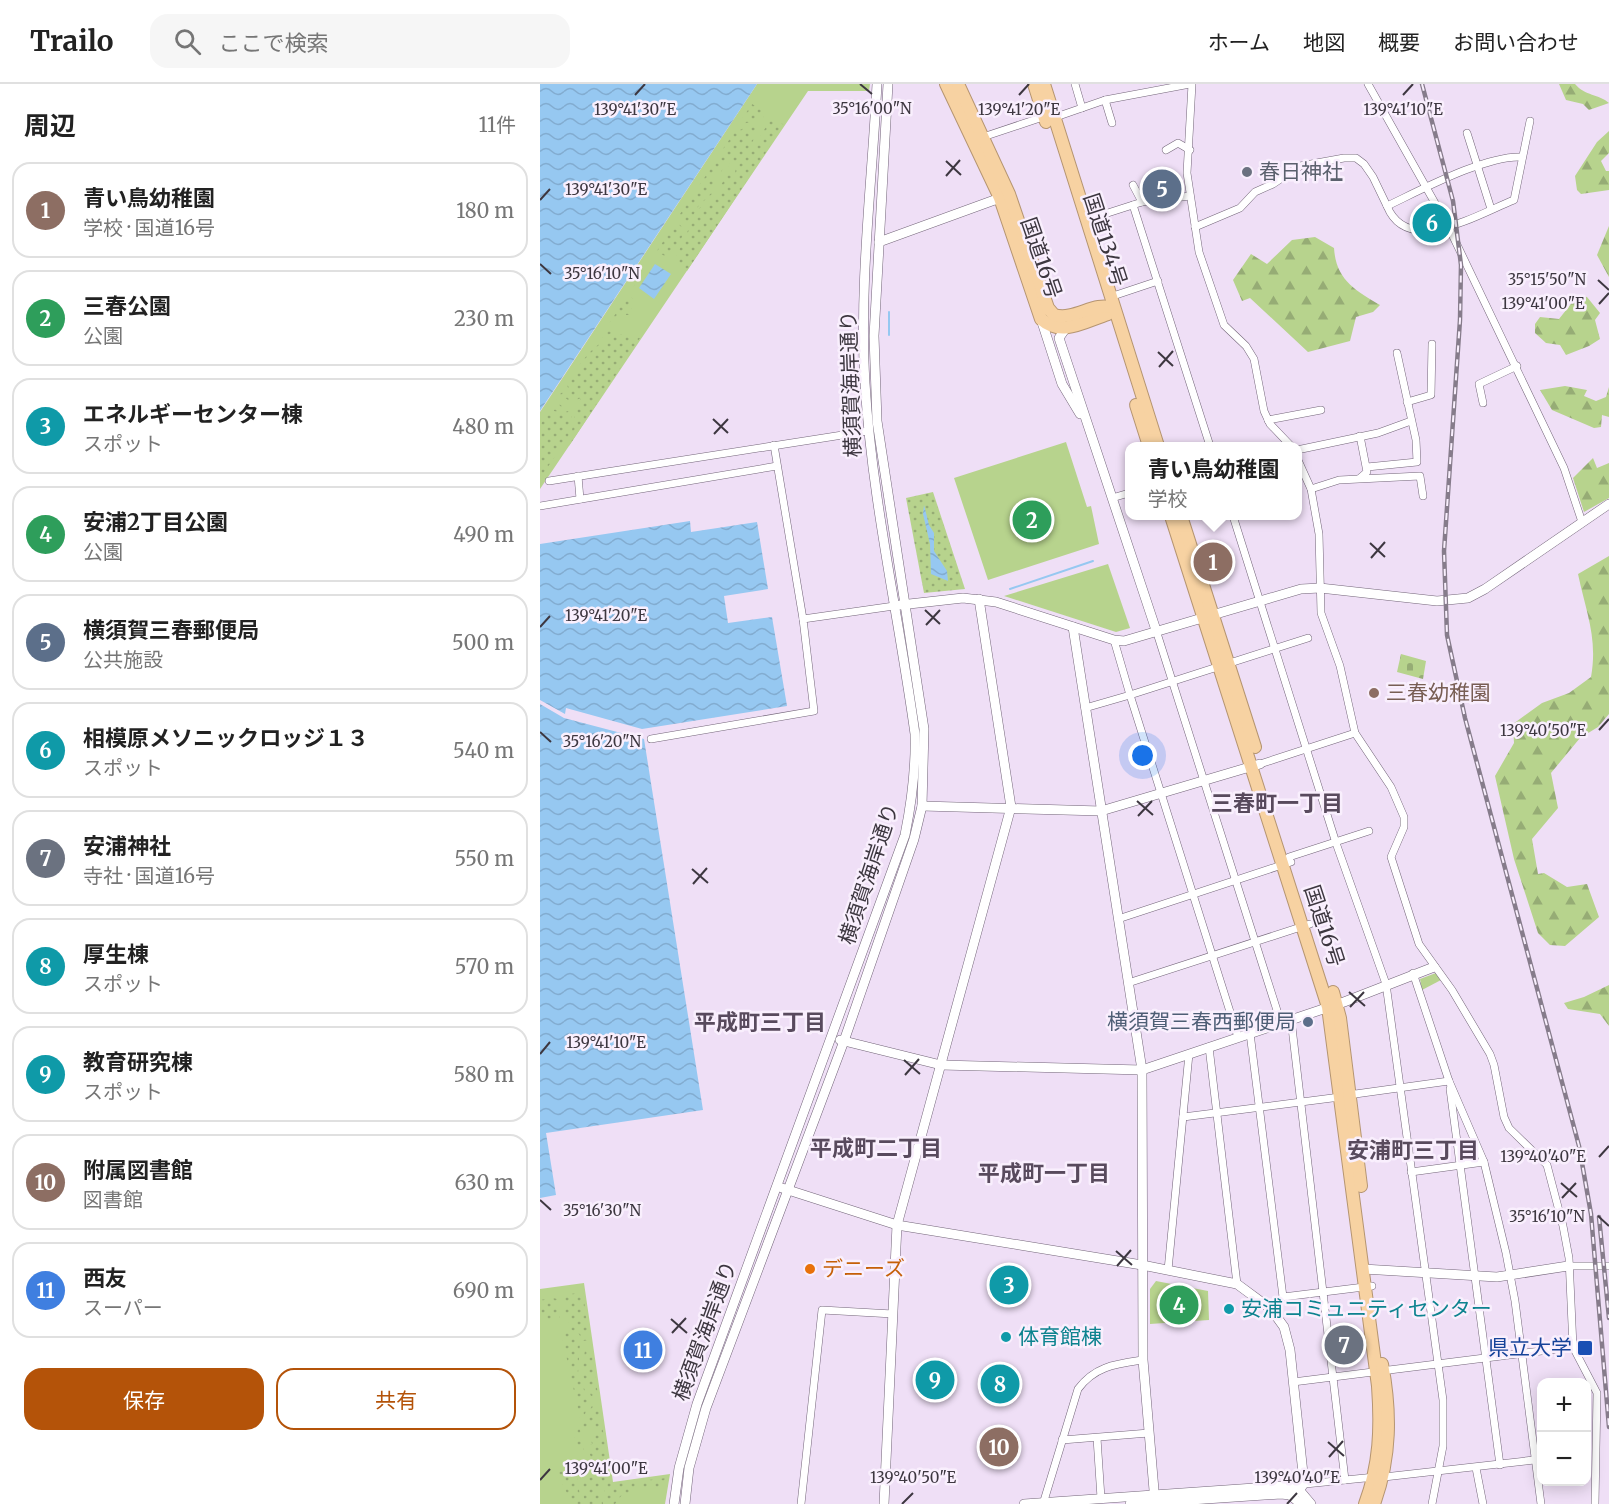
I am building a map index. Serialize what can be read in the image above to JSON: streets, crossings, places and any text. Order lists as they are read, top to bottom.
{
  "streets": {
    "highway": ["国道134号", "国道16号"],
    "street": ["横須賀海岸通り"]
  },
  "crossings": [
    ["国道134号", "国道16号"]
  ],
  "districts": [
    "三春町一丁目",
    "平成町三丁目",
    "平成町二丁目",
    "安浦町三丁目",
    "平成町一丁目"
  ],
  "places": {
    "other": [
      "春日神社",
      "三春幼稚園",
      "横須賀三春西郵便局",
      "デニーズ",
      "安浦コミュニティセンター",
      "体育館棟"
    ],
    "transit": ["県立大学"]
  },
  "page": {
    "header": "Trailo",
    "search": "ここで検索",
    "nav": [
      "ホーム",
      "地図",
      "概要",
      "お問い合わせ"
    ],
    "heading": ["周辺", "11件"],
    "list": [
      {
        "mark": "1",
        "name": "青い鳥幼稚園",
        "note": "学校 · 国道16号",
        "value": "180 m"
      },
      {
        "mark": "2",
        "name": "三春公園",
        "note": "公園",
        "value": "230 m"
      },
      {
        "mark": "3",
        "name": "エネルギーセンター棟",
        "note": "スポット",
        "value": "480 m"
      },
      {
        "mark": "4",
        "name": "安浦2丁目公園",
        "note": "公園",
        "value": "490 m"
      },
      {
        "mark": "5",
        "name": "横須賀三春郵便局",
        "note": "公共施設",
        "value": "500 m"
      },
      {
        "mark": "6",
        "name": "相模原メソニックロッジ１３",
        "note": "スポット",
        "value": "540 m"
      },
      {
        "mark": "7",
        "name": "安浦神社",
        "note": "寺社 · 国道16号",
        "value": "550 m"
      },
      {
        "mark": "8",
        "name": "厚生棟",
        "note": "スポット",
        "value": "570 m"
      },
      {
        "mark": "9",
        "name": "教育研究棟",
        "note": "スポット",
        "value": "580 m"
      },
      {
        "mark": "10",
        "name": "附属図書館",
        "note": "図書館",
        "value": "630 m"
      },
      {
        "mark": "11",
        "name": "西友",
        "note": "スーパー",
        "value": "690 m"
      }
    ],
    "pins": [
      "5",
      "6",
      "2",
      "1",
      "3",
      "4",
      "7",
      "11",
      "9",
      "8",
      "10"
    ],
    "popup": ["青い鳥幼稚園", "学校"],
    "buttons": ["保存", "共有"],
    "map_buttons": ["+", "−"]
  },
  "coordinates": [
    "35°16'00\"N",
    "139°41'30\"E",
    "139°41'20\"E",
    "139°41'10\"E",
    "35°16'10\"N",
    "35°15'50\"N",
    "139°41'00\"E",
    "139°40'50\"E",
    "35°16'20\"N",
    "139°40'40\"E",
    "35°16'30\"N"
  ]
}
